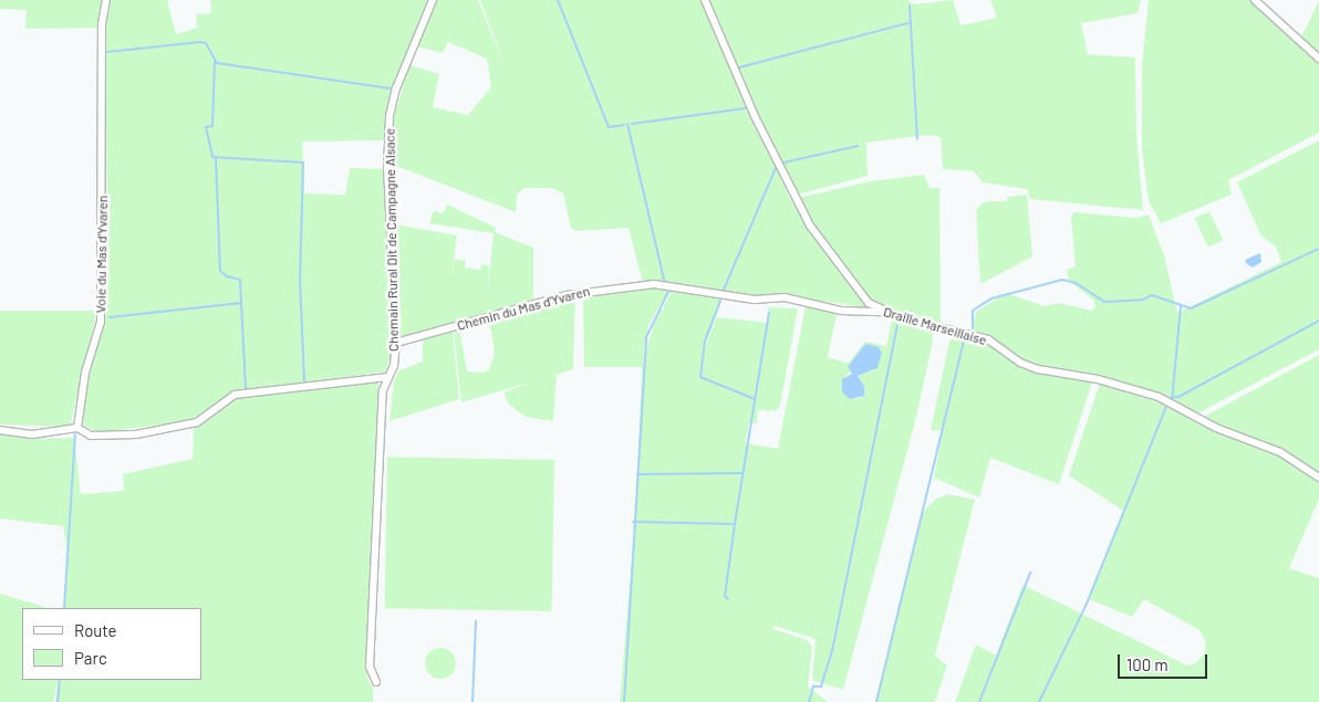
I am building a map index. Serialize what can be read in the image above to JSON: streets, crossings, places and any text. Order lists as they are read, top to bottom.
{
  "streets": {
    "street": [
      "Chemain Rural Dit de Campagne Alsace",
      "Voie du Mas d'Yvaren",
      "Chemin du Mas d'Yvaren",
      "Draille Marseillaise"
    ]
  },
  "crossings": [
    ["Chemain Rural Dit de Campagne Alsace", "Chemin du Mas d'Yvaren"],
    ["Chemin du Mas d'Yvaren", "Draille Marseillaise"]
  ],
  "legend": ["Route", "Parc"],
  "scale_bar": "100 m"
}
